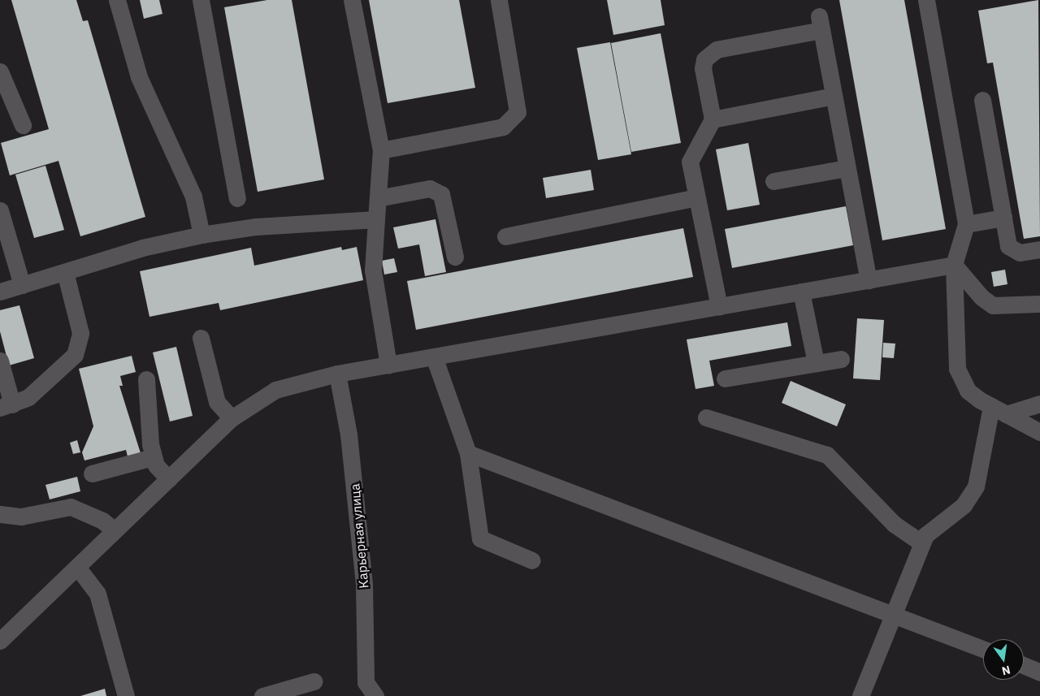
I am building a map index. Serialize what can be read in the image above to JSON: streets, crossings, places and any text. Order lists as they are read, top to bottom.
{
  "streets": {
    "street": ["Карьерная улица"]
  },
  "north": "bottom"
}
